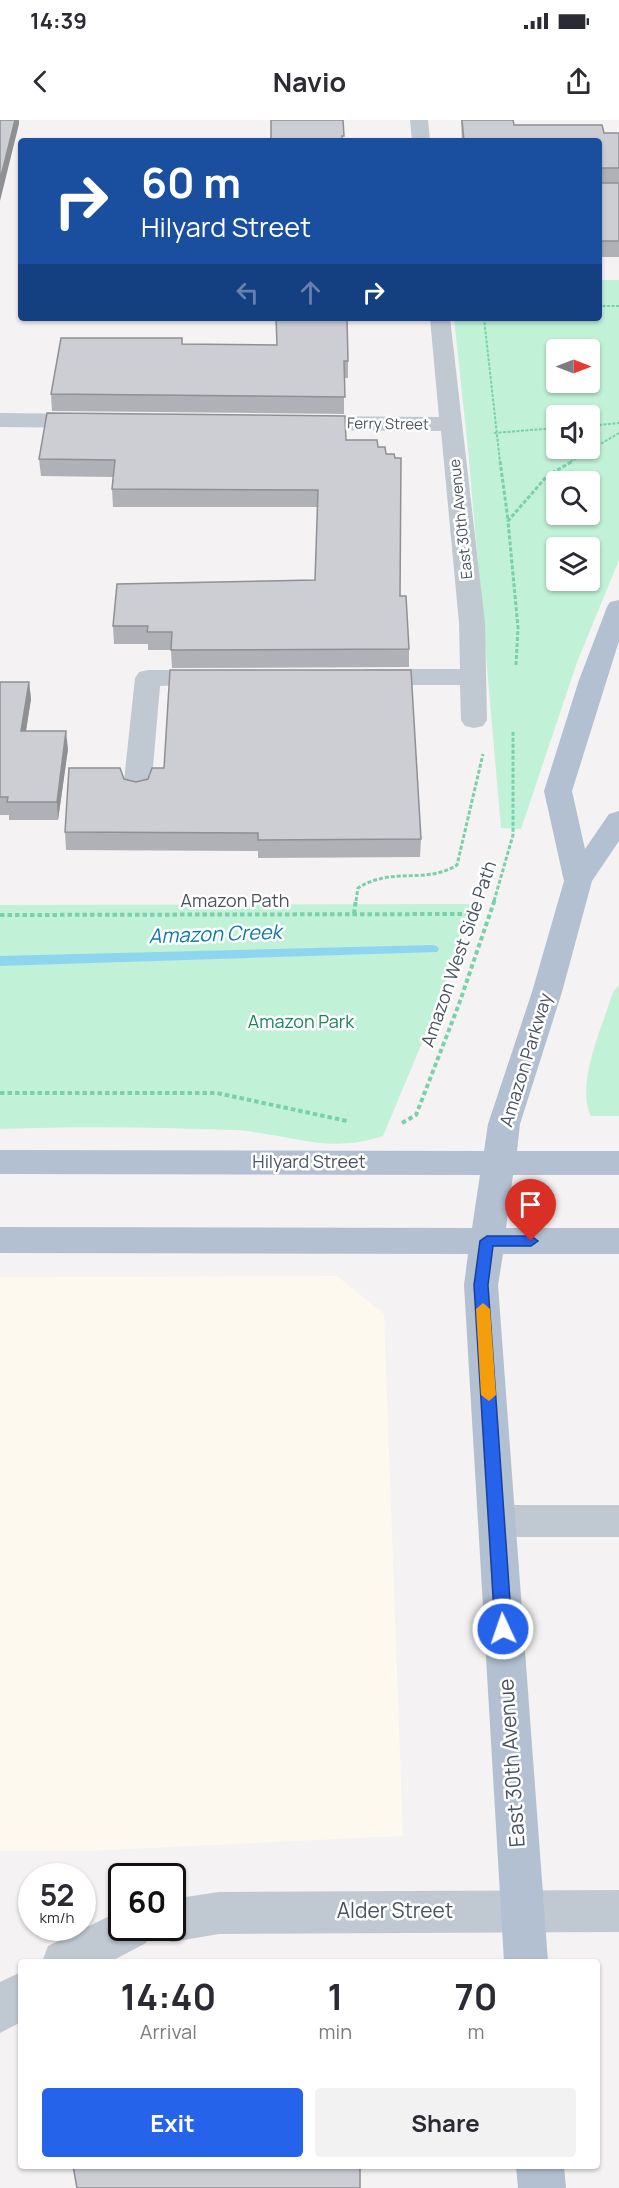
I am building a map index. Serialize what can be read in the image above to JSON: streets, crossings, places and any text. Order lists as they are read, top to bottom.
{
  "streets": {
    "main road": ["East 30th Avenue", "Amazon Parkway", "Hilyard Street"],
    "street": ["Ferry Street", "Alder Street"],
    "path": ["Amazon Path", "Amazon West Side Path"]
  },
  "crossings": [
    ["Ferry Street", "East 30th Avenue"],
    ["East 30th Avenue", "Amazon Parkway"],
    ["East 30th Avenue", "Alder Street"],
    ["Amazon Parkway", "Hilyard Street"]
  ],
  "water": ["Amazon Creek"],
  "parks": ["Amazon Park"],
  "north": "right",
  "page": {
    "status": "14:39",
    "header": "Navio",
    "turn": ["60 m", "Hilyard Street"],
    "speed": "52 km/h",
    "limit": "60",
    "eta": [
      "14:40",
      "Arrival",
      "1",
      "min",
      "70",
      "m"
    ],
    "buttons": ["Exit", "Share"]
  }
}
